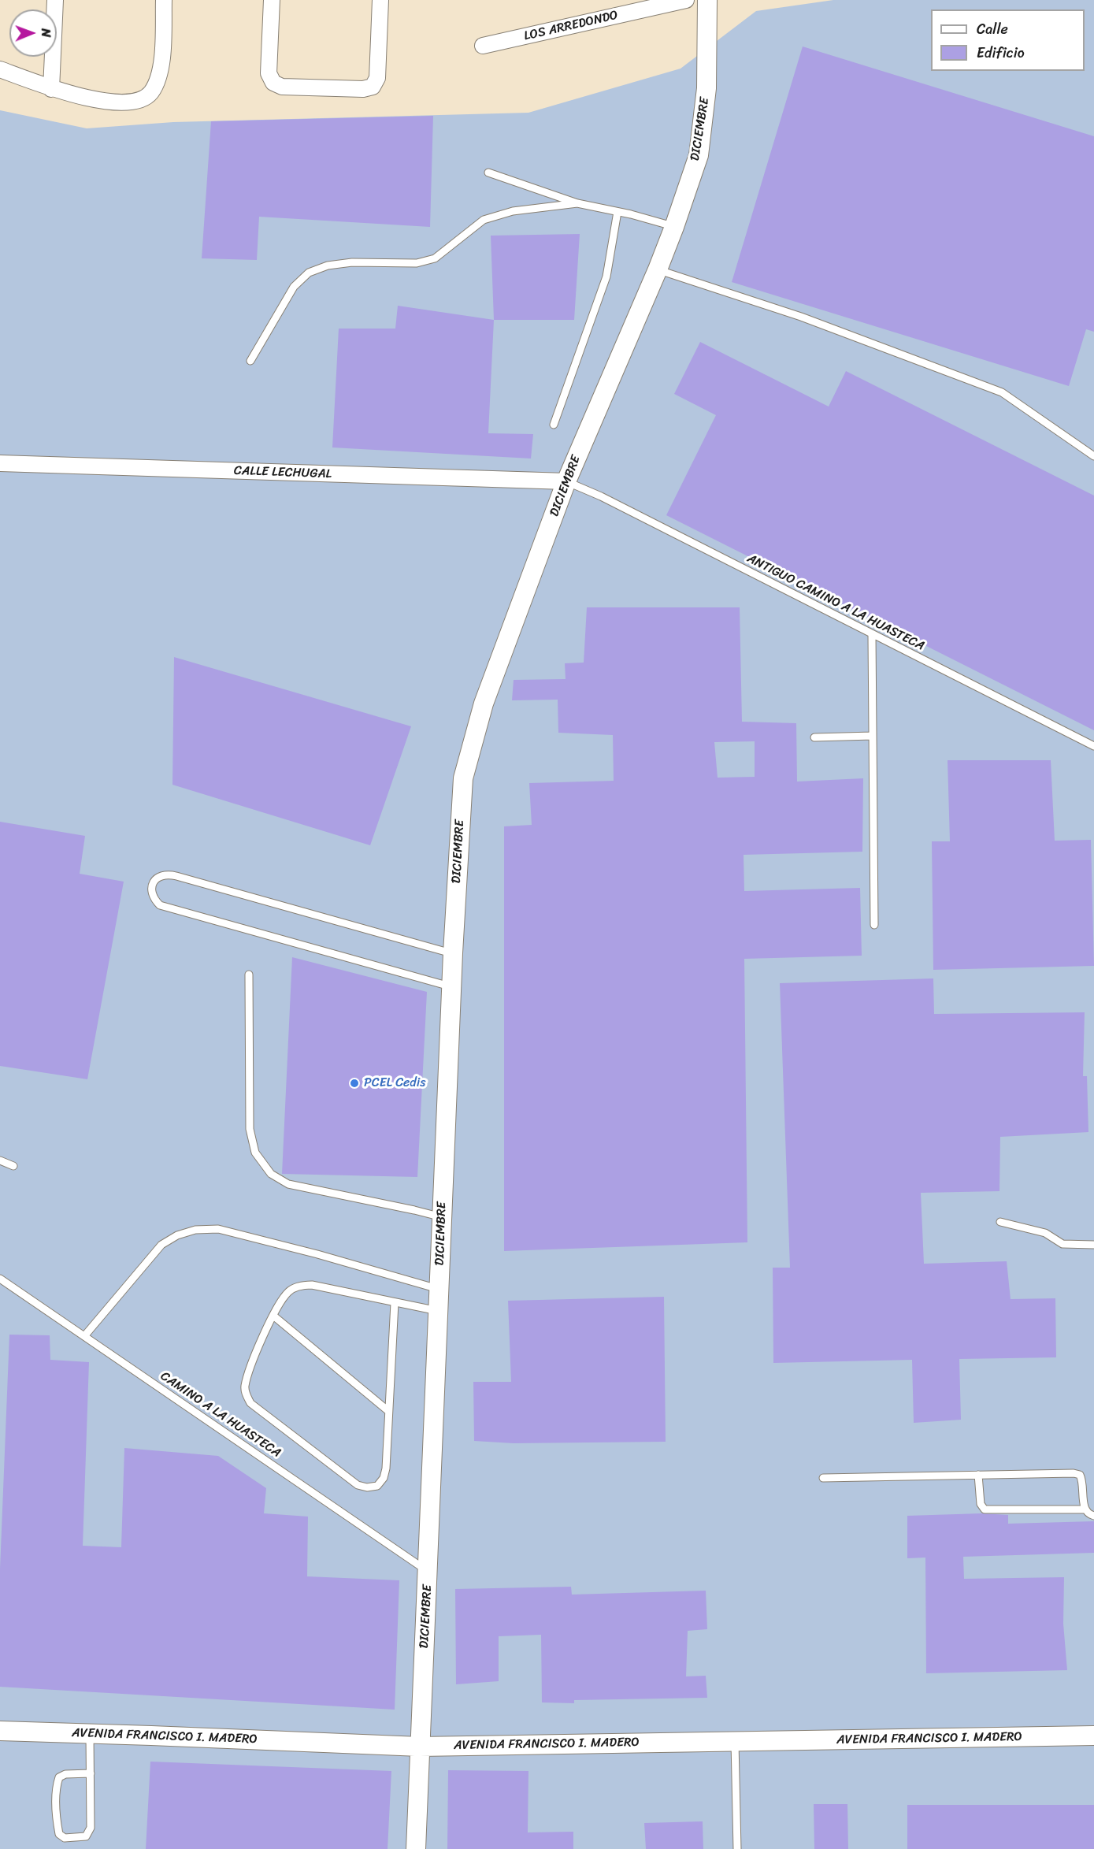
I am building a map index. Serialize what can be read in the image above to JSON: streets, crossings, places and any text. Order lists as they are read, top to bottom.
{
  "streets": {
    "street": [
      "LOS ARREDONDO",
      "DICIEMBRE",
      "CALLE LECHUGAL",
      "AVENIDA FRANCISCO I. MADERO"
    ],
    "lane": ["ANTIGUO CAMINO A LA HUASTECA", "CAMINO A LA HUASTECA"]
  },
  "crossings": [
    ["DICIEMBRE", "CALLE LECHUGAL"],
    ["DICIEMBRE", "ANTIGUO CAMINO A LA HUASTECA"],
    ["DICIEMBRE", "CAMINO A LA HUASTECA"],
    ["DICIEMBRE", "AVENIDA FRANCISCO I. MADERO"],
    ["CALLE LECHUGAL", "ANTIGUO CAMINO A LA HUASTECA"]
  ],
  "places": ["PCEL Cedis"],
  "legend": ["Calle", "Edificio"],
  "north": "right"
}
